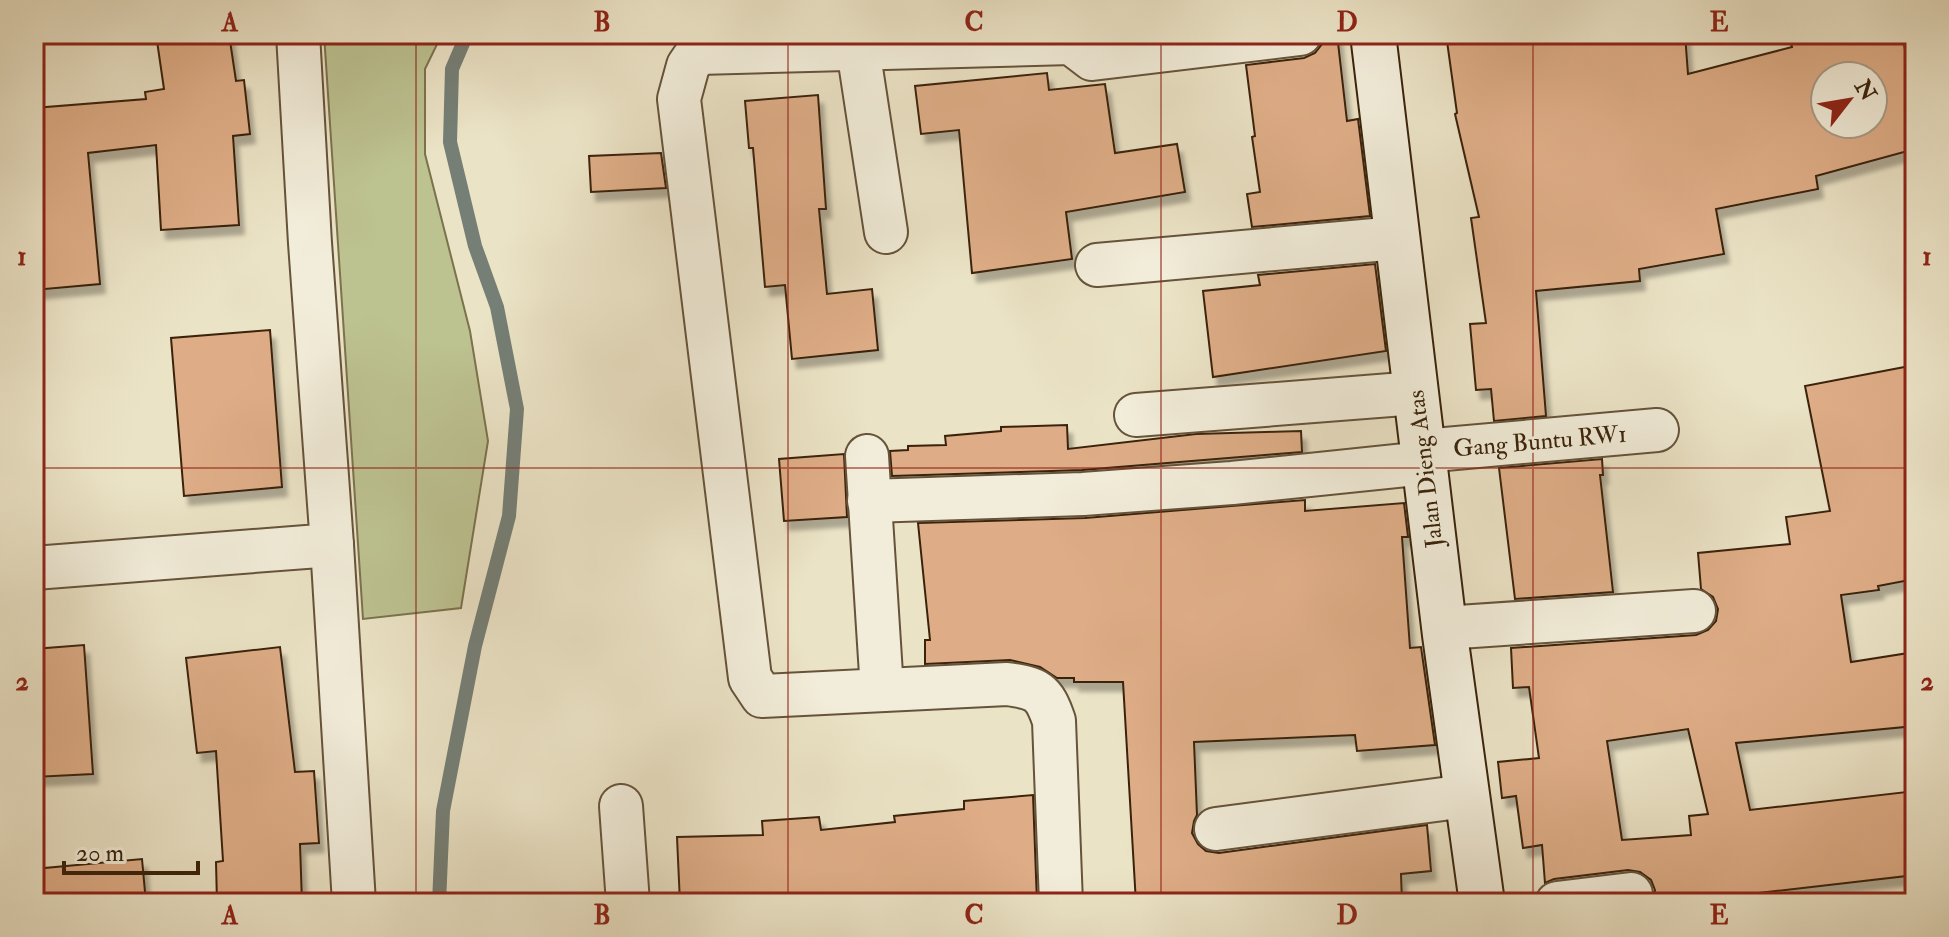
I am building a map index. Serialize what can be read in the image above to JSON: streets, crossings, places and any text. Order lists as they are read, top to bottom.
{
  "streets": {
    "street": ["Gang Buntu RW1", "Jalan Dieng Atas"]
  },
  "crossings": [
    ["Gang Buntu RW1", "Jalan Dieng Atas"]
  ],
  "scale_bar": "20 m",
  "north": "top right",
  "grid": {
    "columns": [
      "A",
      "B",
      "C",
      "D",
      "E"
    ],
    "rows": ["1", "2"]
  }
}
